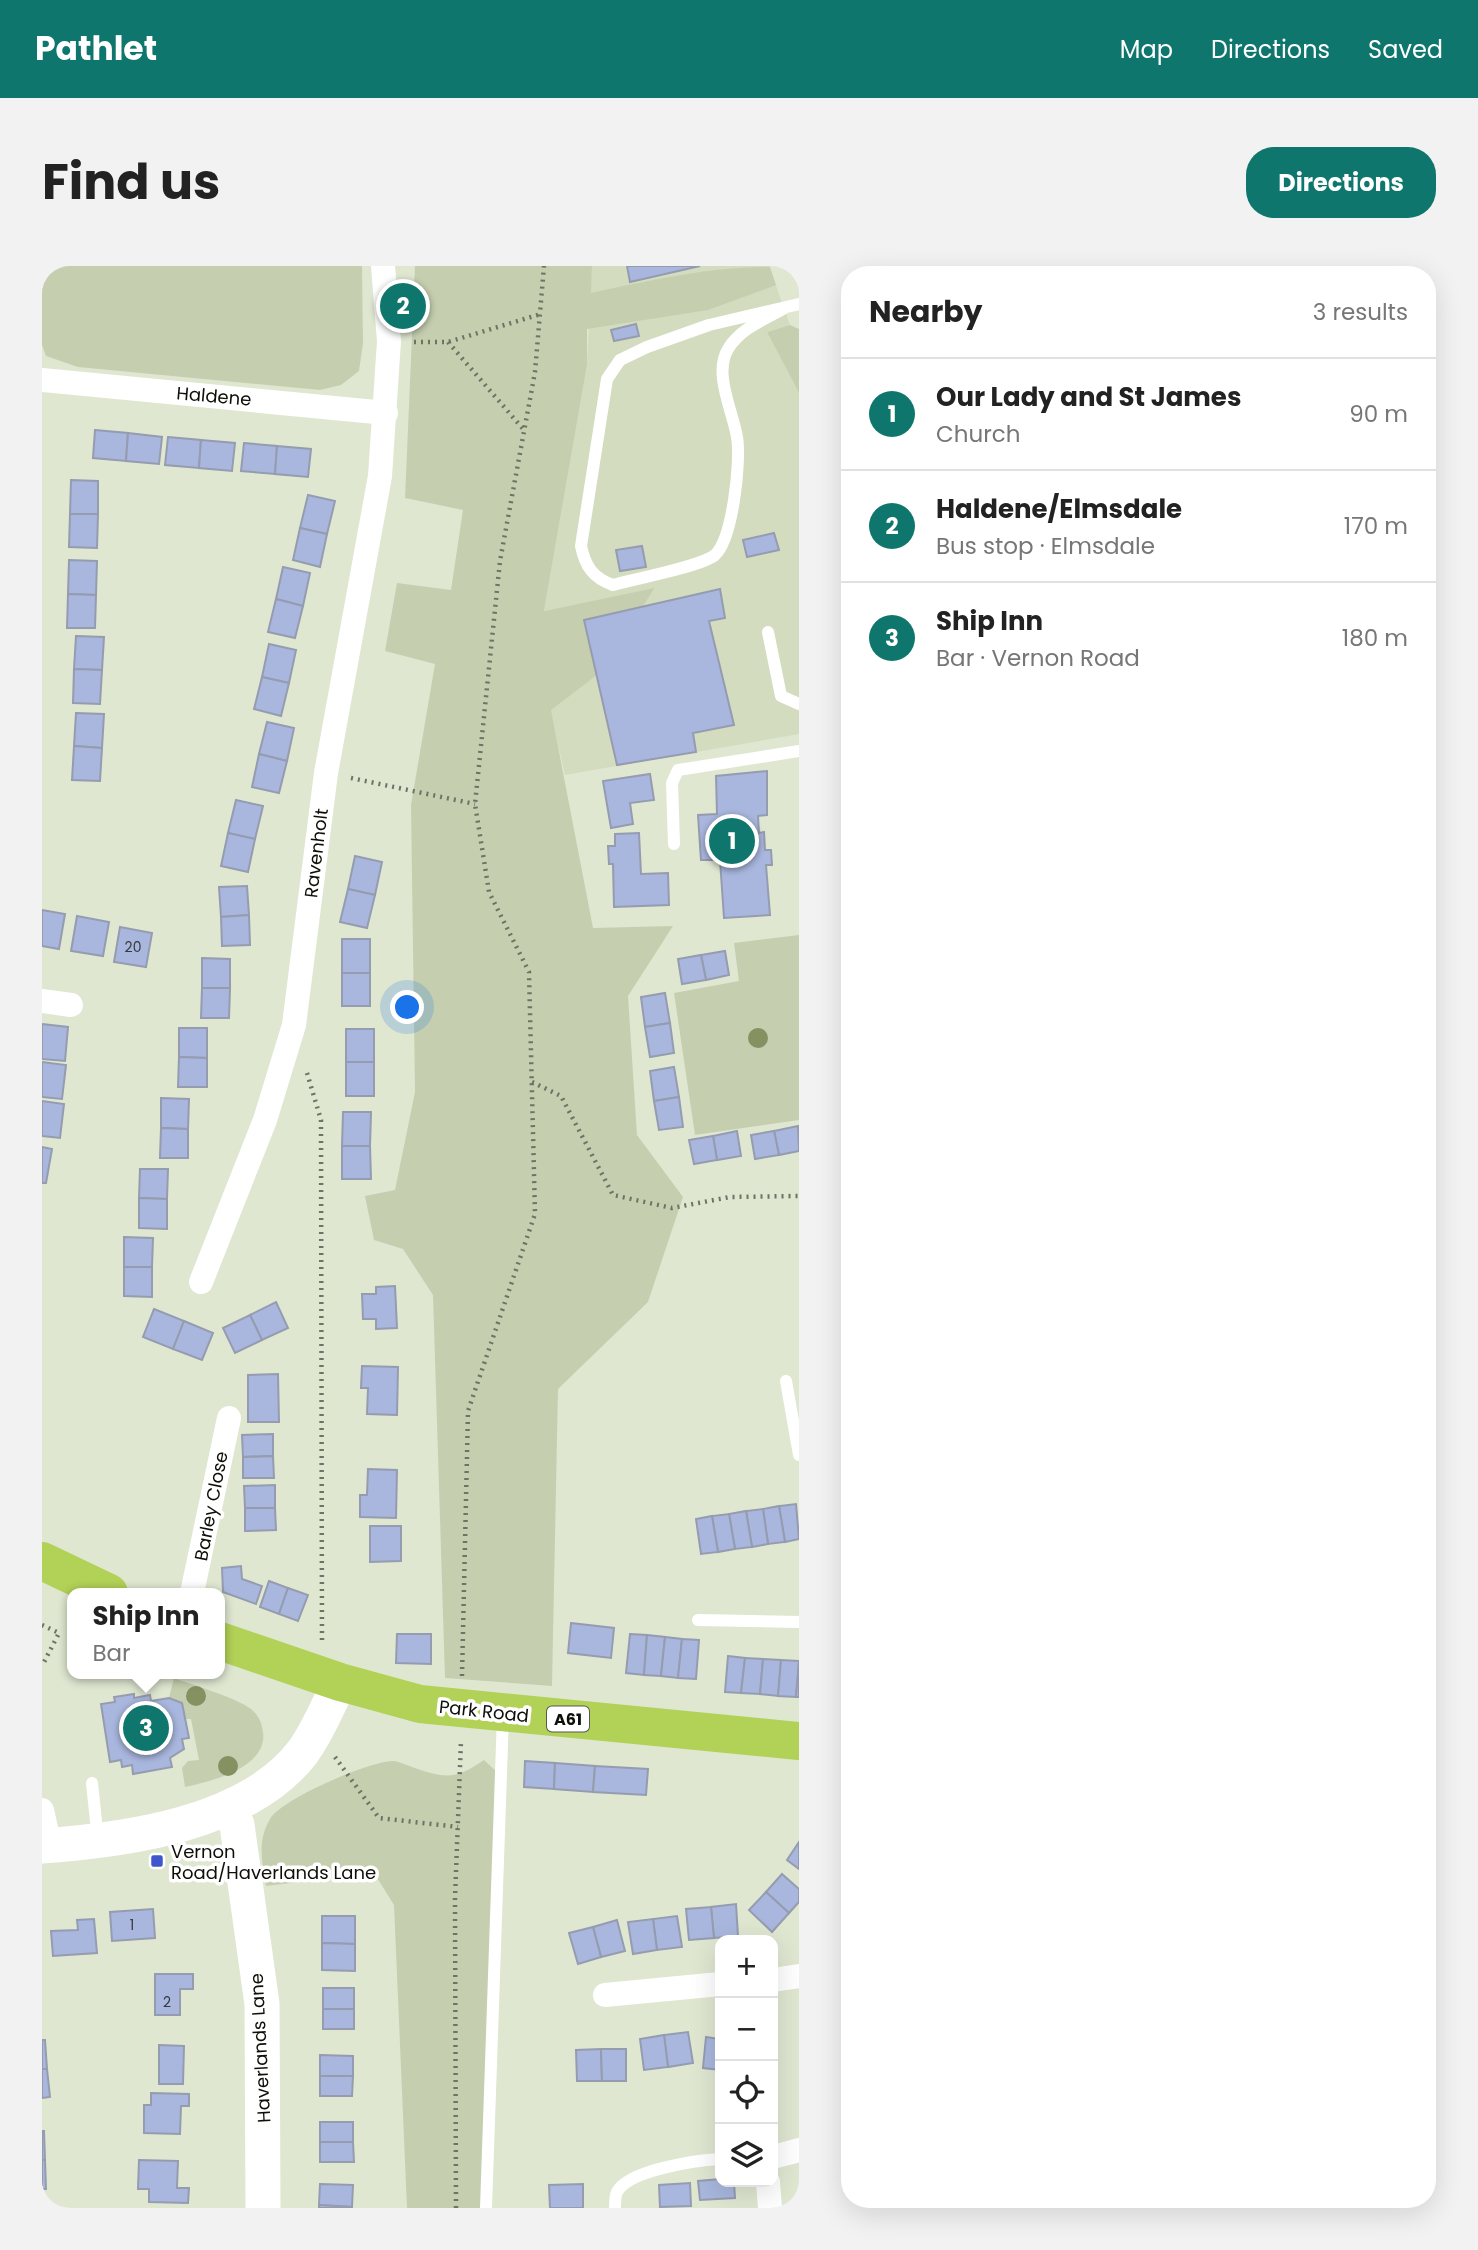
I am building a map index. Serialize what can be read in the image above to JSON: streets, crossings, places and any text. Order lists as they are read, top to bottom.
{
  "streets": {
    "highway": ["Park Road", "A61"],
    "street": [
      "Haldene",
      "Ravenholt",
      "Barley Close",
      "Haverlands Lane"
    ]
  },
  "crossings": [
    ["Haldene", "Ravenholt"]
  ],
  "places": {
    "transit": ["Vernon Road/Haverlands Lane"]
  },
  "house_numbers": ["20", "1", "2"],
  "page": {
    "header": "Pathlet",
    "nav": ["Map", "Directions", "Saved"],
    "title": "Find us",
    "buttons": "Directions",
    "heading": ["Nearby", "3 results"],
    "pins": ["2", "1", "3"],
    "list": [
      {
        "mark": "1",
        "name": "Our Lady and St James",
        "note": "Church",
        "value": "90 m"
      },
      {
        "mark": "2",
        "name": "Haldene/Elmsdale",
        "note": "Bus stop · Elmsdale",
        "value": "170 m"
      },
      {
        "mark": "3",
        "name": "Ship Inn",
        "note": "Bar · Vernon Road",
        "value": "180 m"
      }
    ],
    "popup": ["Ship Inn", "Bar"],
    "map_buttons": ["+", "−"]
  }
}
